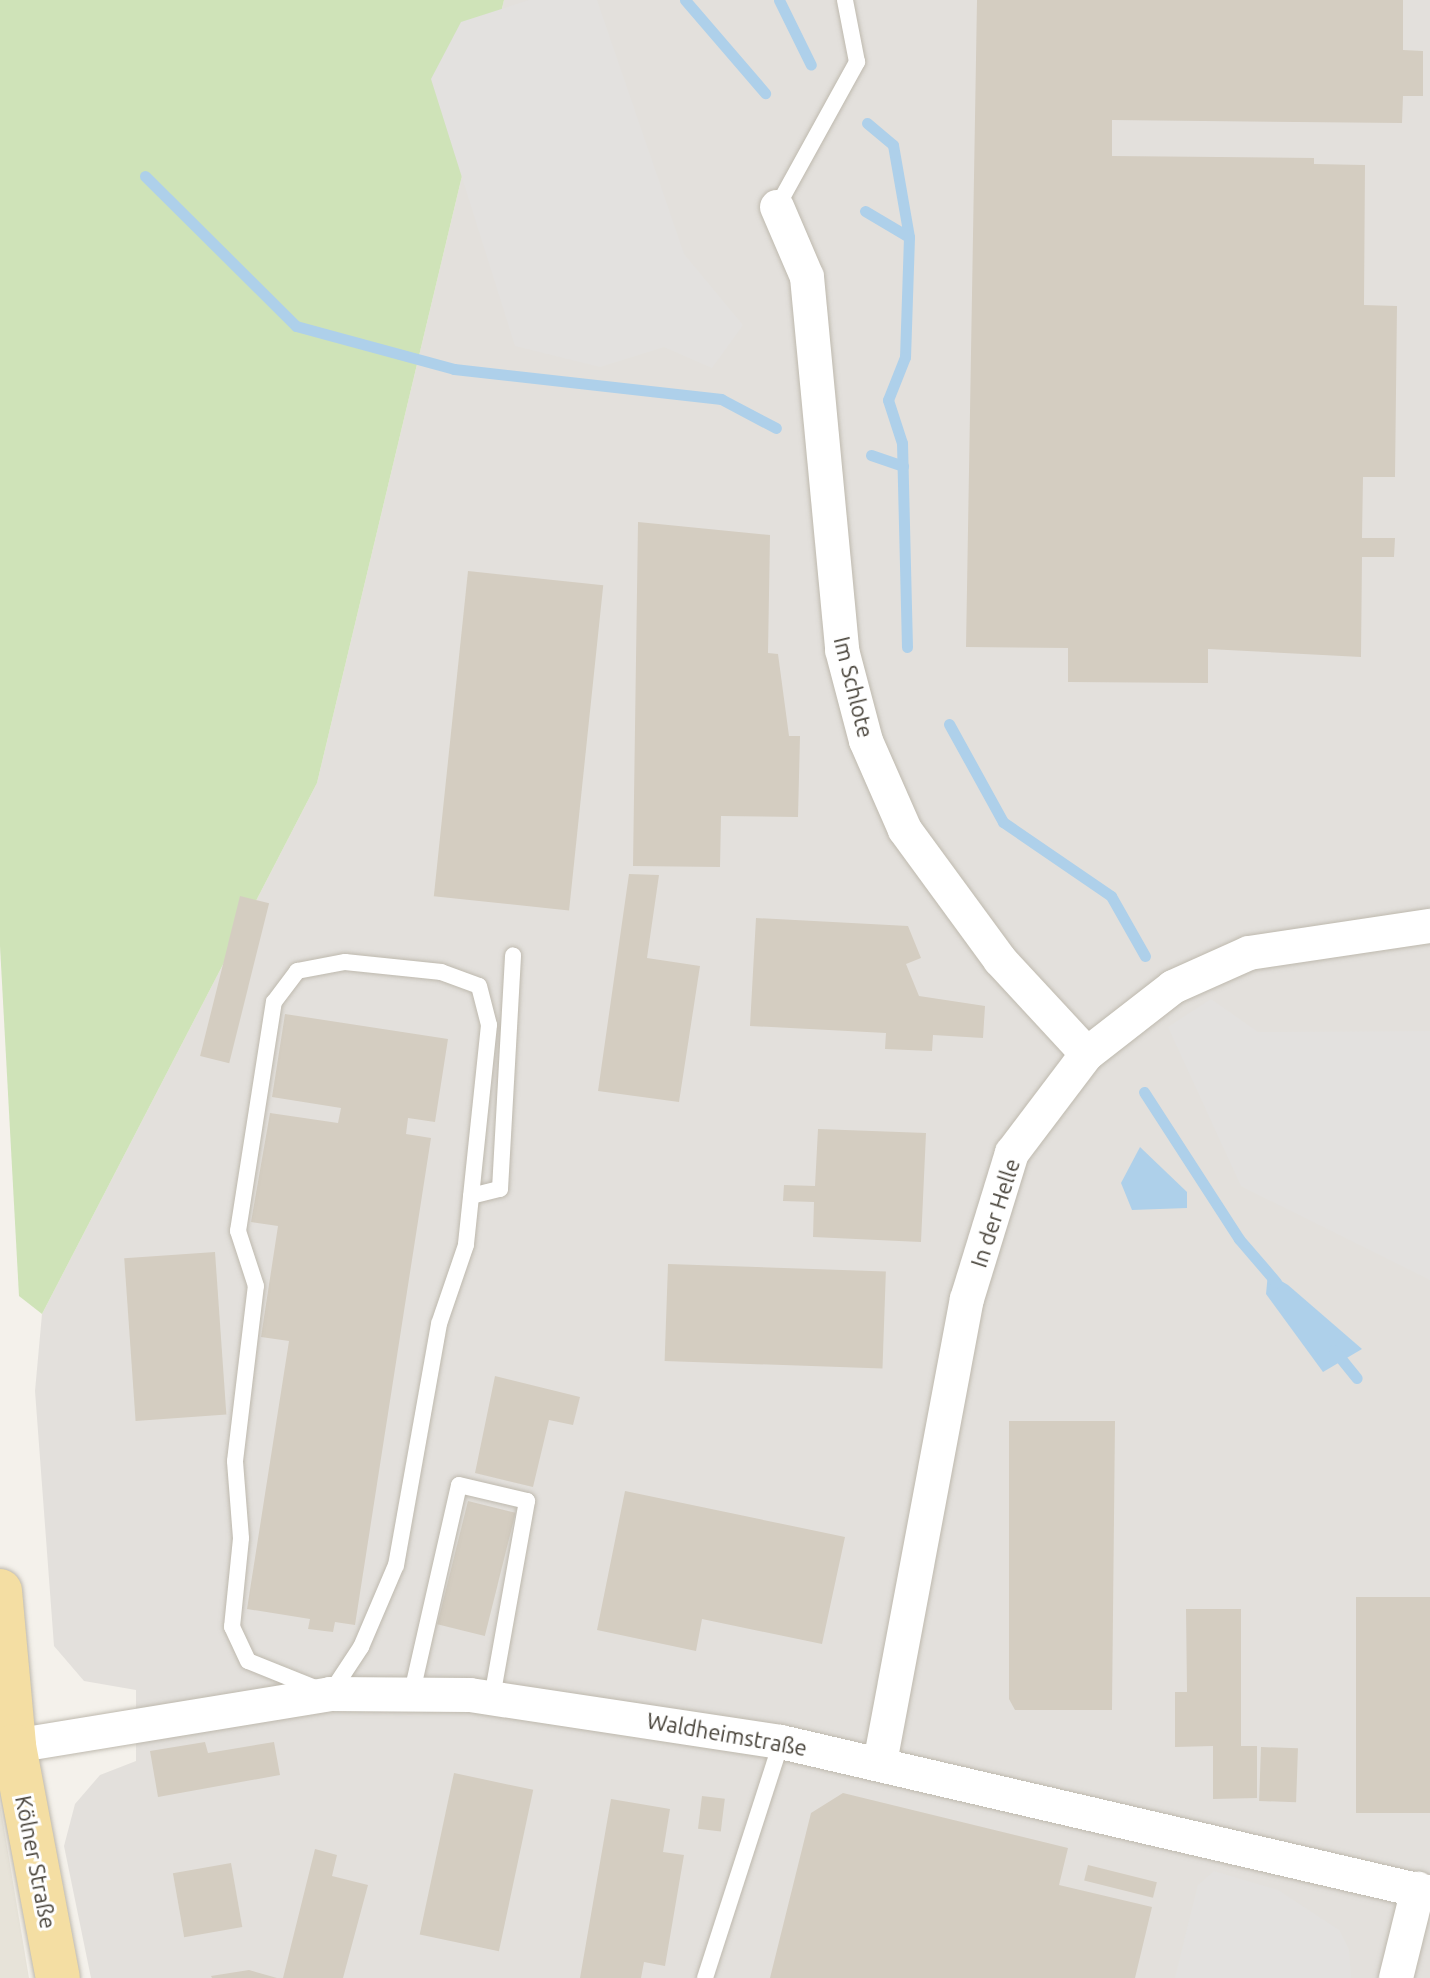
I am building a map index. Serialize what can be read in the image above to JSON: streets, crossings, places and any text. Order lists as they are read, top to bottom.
{
  "streets": {
    "main road": ["Kölner Straße"],
    "street": ["Im Schlote", "In der Helle", "Waldheimstraße"]
  },
  "crossings": [
    ["Im Schlote", "In der Helle"],
    ["In der Helle", "Waldheimstraße"],
    ["Waldheimstraße", "Kölner Straße"]
  ]
}
